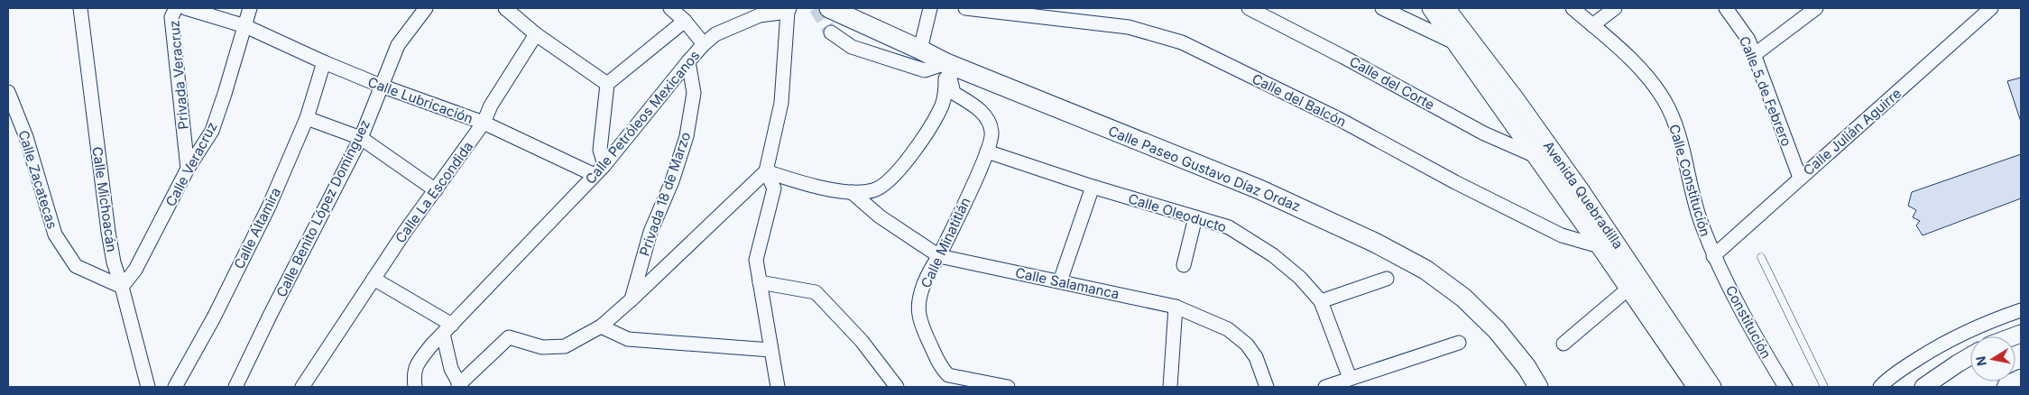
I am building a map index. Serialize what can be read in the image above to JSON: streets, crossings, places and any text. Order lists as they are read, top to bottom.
{
  "streets": {
    "main road": ["Calle Paseo Gustavo Díaz Ordaz"],
    "street": [
      "Privada Veracruz",
      "Calle del Corte",
      "Calle 5 de Febrero",
      "Calle Lubricación",
      "Calle del Balcón",
      "Calle Petróleos Mexicanos",
      "Calle Julián Aguirre",
      "Calle Veracruz",
      "Calle Zacatecas",
      "Calle Constitución",
      "Calle La Escondida",
      "Privada 18 de Marzo",
      "Avenida Quebradilla",
      "Calle Michoacán",
      "Calle Benito López Domínguez",
      "Calle Oleoducto",
      "Calle Altamira",
      "Calle Minatitlán",
      "Calle Salamanca",
      "Constitución"
    ]
  },
  "crossings": [
    ["Privada Veracruz", "Calle Lubricación"],
    ["Privada Veracruz", "Calle Veracruz"],
    ["Calle del Corte", "Avenida Quebradilla"],
    ["Calle 5 de Febrero", "Calle Julián Aguirre"],
    ["Calle Lubricación", "Calle Petróleos Mexicanos"],
    ["Calle Lubricación", "Calle Veracruz"],
    ["Calle Lubricación", "Calle La Escondida"],
    ["Calle Lubricación", "Calle Benito López Domínguez"],
    ["Calle Lubricación", "Calle Altamira"],
    ["Calle del Balcón", "Avenida Quebradilla"],
    ["Calle Petróleos Mexicanos", "Privada 18 de Marzo"],
    ["Calle Julián Aguirre", "Calle Constitución"],
    ["Calle Julián Aguirre", "Constitución"],
    ["Calle Veracruz", "Calle Zacatecas"],
    ["Calle Veracruz", "Calle Michoacán"],
    ["Calle Paseo Gustavo Díaz Ordaz", "Calle Minatitlán"],
    ["Calle Zacatecas", "Calle Michoacán"],
    ["Calle Constitución", "Constitución"],
    ["Calle Oleoducto", "Calle Minatitlán"],
    ["Calle Minatitlán", "Calle Salamanca"]
  ],
  "north": "left"
}
